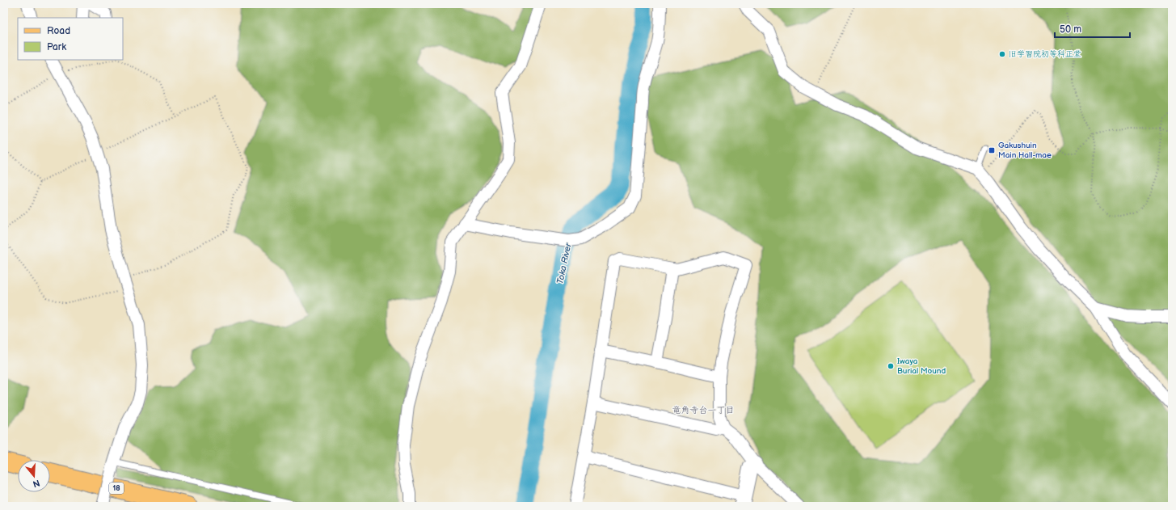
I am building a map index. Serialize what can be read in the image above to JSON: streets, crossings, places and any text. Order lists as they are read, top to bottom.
{
  "streets": {
    "main road": ["18"]
  },
  "districts": ["竜角寺台一丁目"],
  "water": ["Toka River"],
  "places": {
    "other": ["旧学習院初等科正堂", "Iwaya Burial Mound"],
    "transit": ["Gakushuin Main Hall-mae"]
  },
  "legend": ["Road", "Park"],
  "scale_bar": "50 m",
  "north": "bottom"
}
